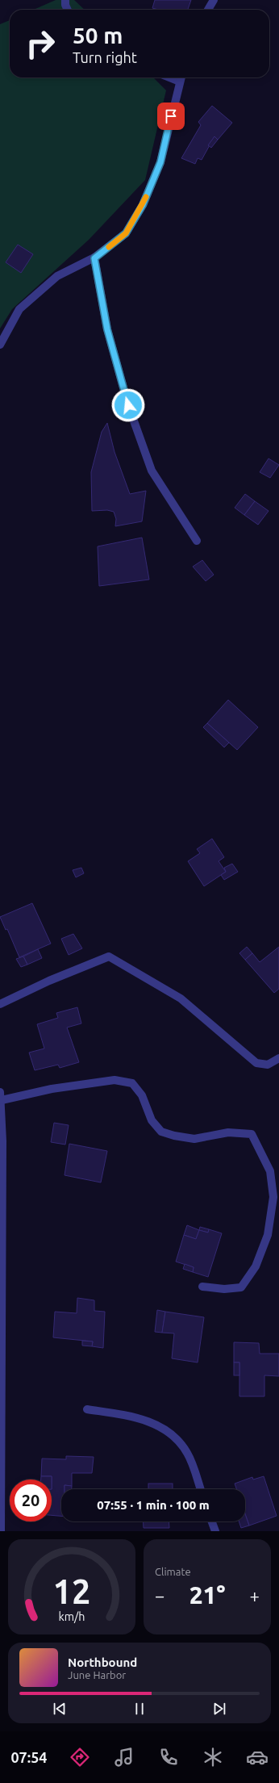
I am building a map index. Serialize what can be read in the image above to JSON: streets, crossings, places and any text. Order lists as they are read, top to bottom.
{
  "page": {
    "turn": ["50 m", "Turn right"],
    "limit": "20",
    "trip": "07:55 · 1 min · 100 m",
    "tile": "Climate",
    "heat": ["−", "21°", "+"],
    "song": ["Northbound", "June Harbor"],
    "tabs": "07:54",
    "gauge": ["12", "km/h"]
  }
}
